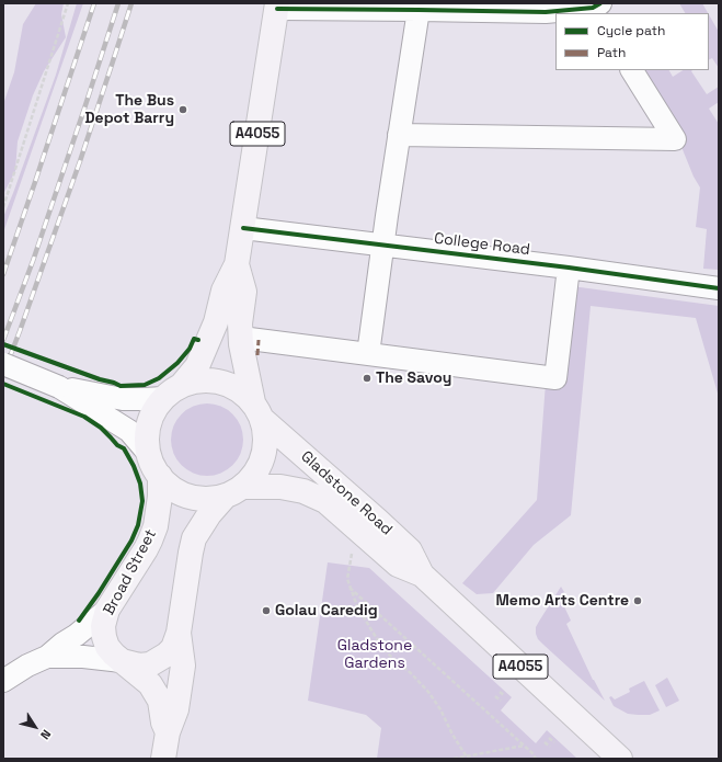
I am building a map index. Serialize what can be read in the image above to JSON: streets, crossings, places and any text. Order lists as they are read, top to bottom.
{
  "streets": {
    "main road": ["A4055", "Gladstone Road", "Broad Street"],
    "street": ["College Road"]
  },
  "crossings": [
    ["A4055", "College Road"],
    ["A4055", "Gladstone Road"],
    ["A4055", "Broad Street"],
    ["Gladstone Road", "Broad Street"]
  ],
  "parks": ["Gladstone Gardens"],
  "places": [
    "The Bus Depot Barry",
    "The Savoy",
    "Memo Arts Centre",
    "Golau Caredig"
  ],
  "legend": ["Cycle path", "Path"],
  "north": "bottom right"
}
